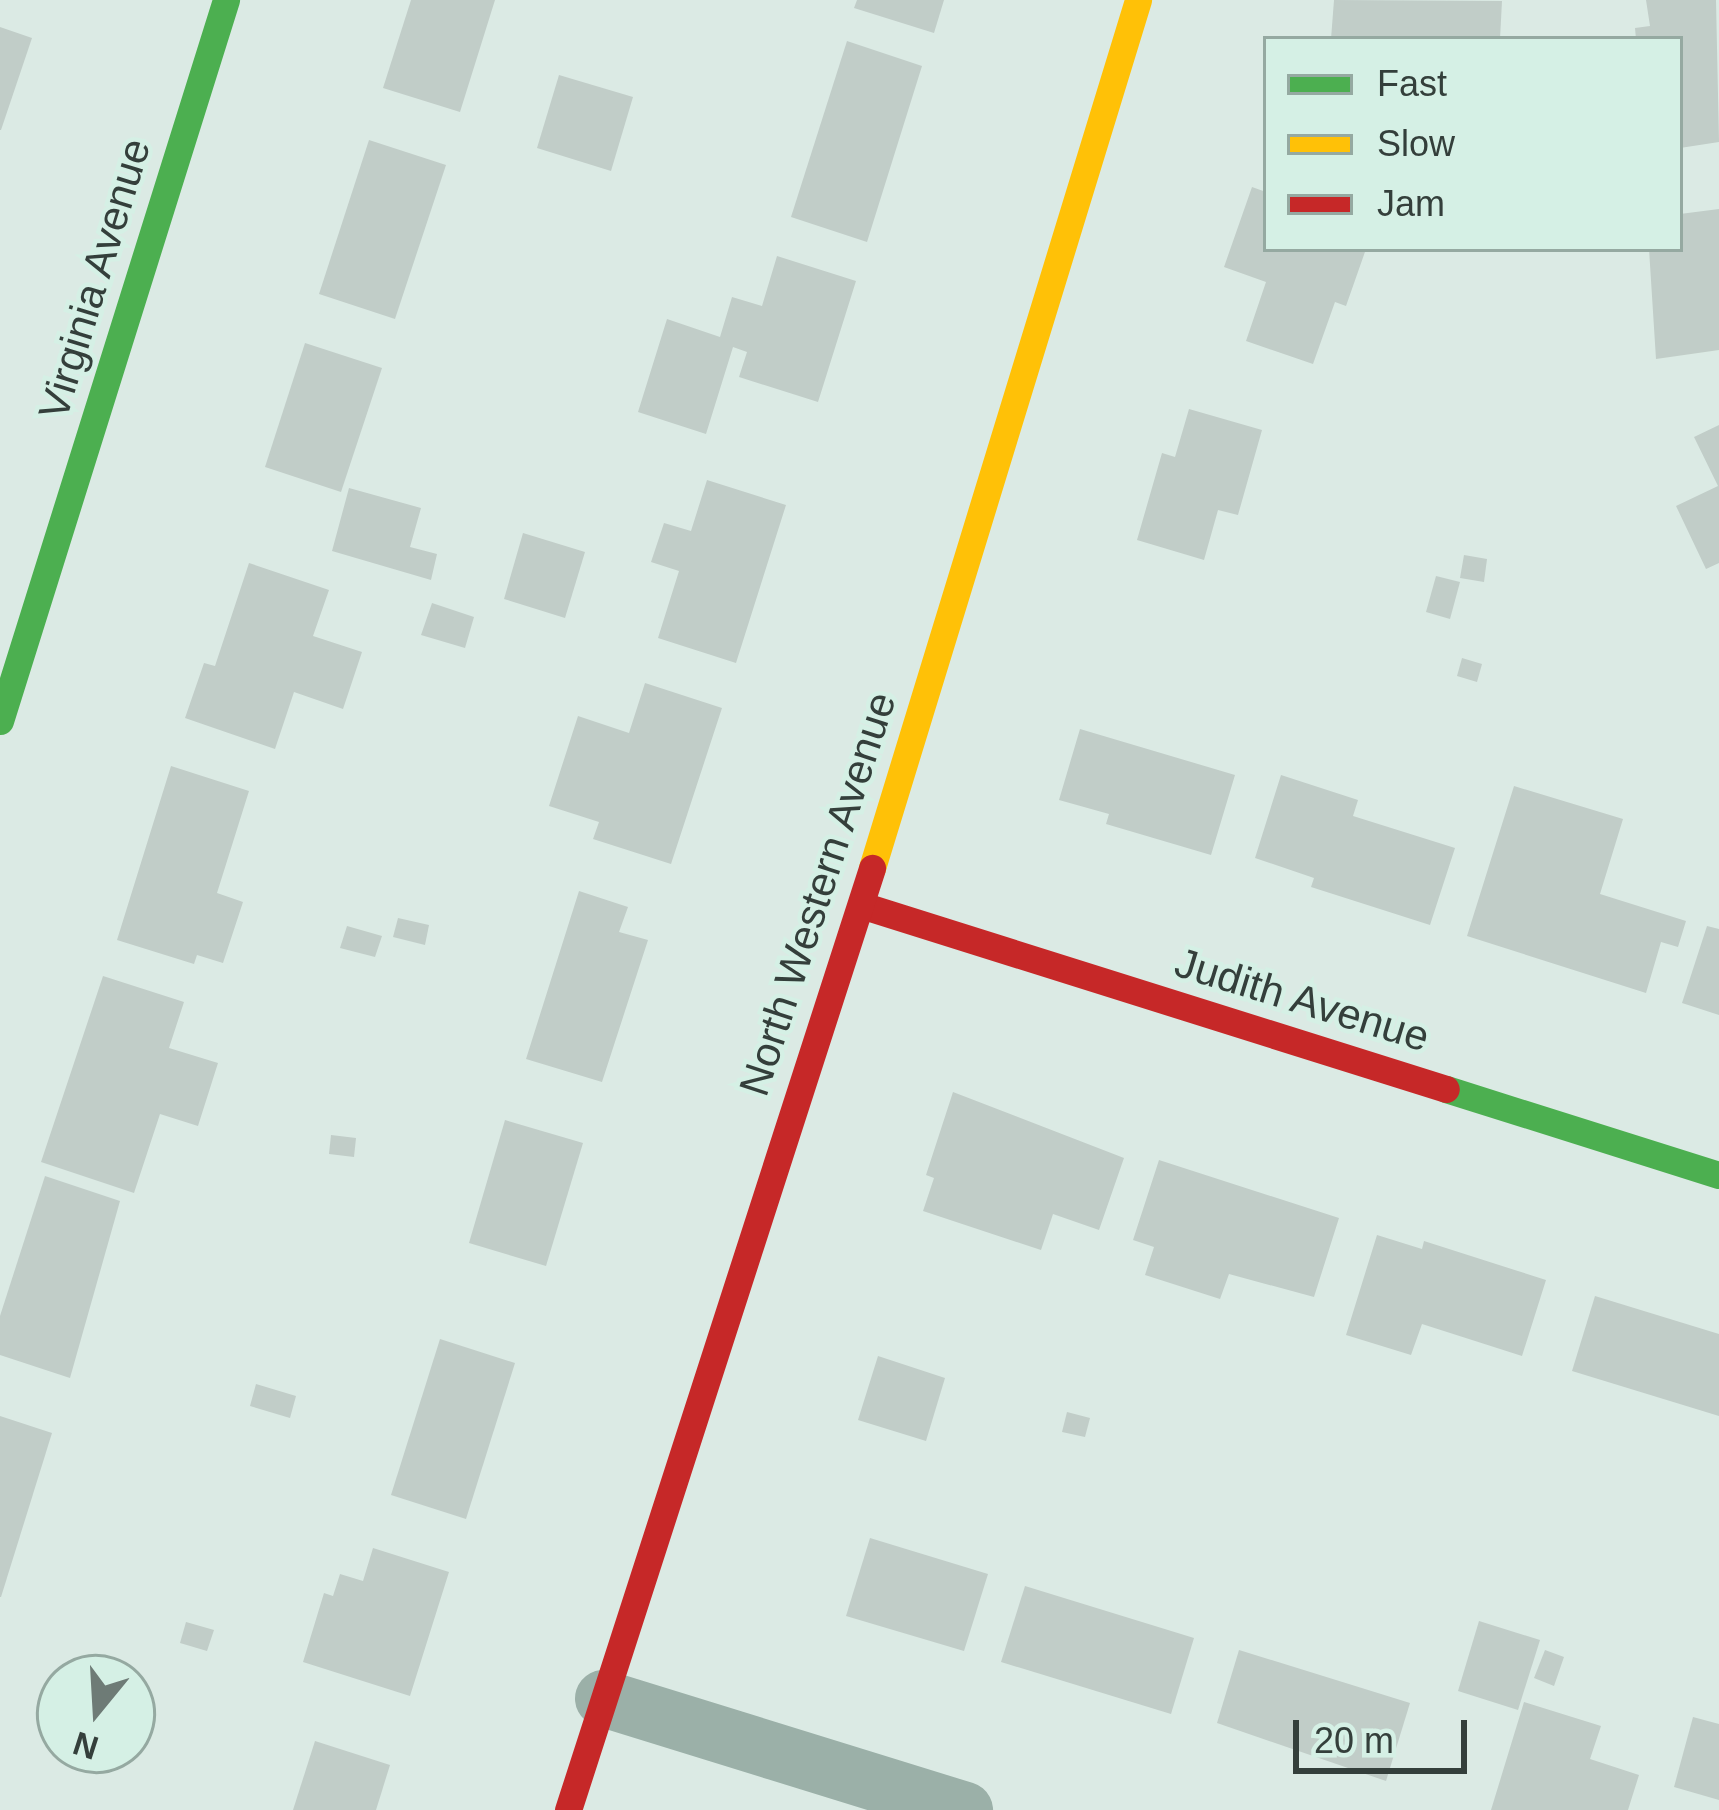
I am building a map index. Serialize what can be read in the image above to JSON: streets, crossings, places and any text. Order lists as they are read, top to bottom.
{
  "streets": {
    "street": ["Virginia Avenue", "North Western Avenue", "Judith Avenue"]
  },
  "crossings": [
    ["North Western Avenue", "Judith Avenue"]
  ],
  "legend": ["Fast", "Slow", "Jam"],
  "scale_bar": "20 m",
  "north": "bottom"
}
